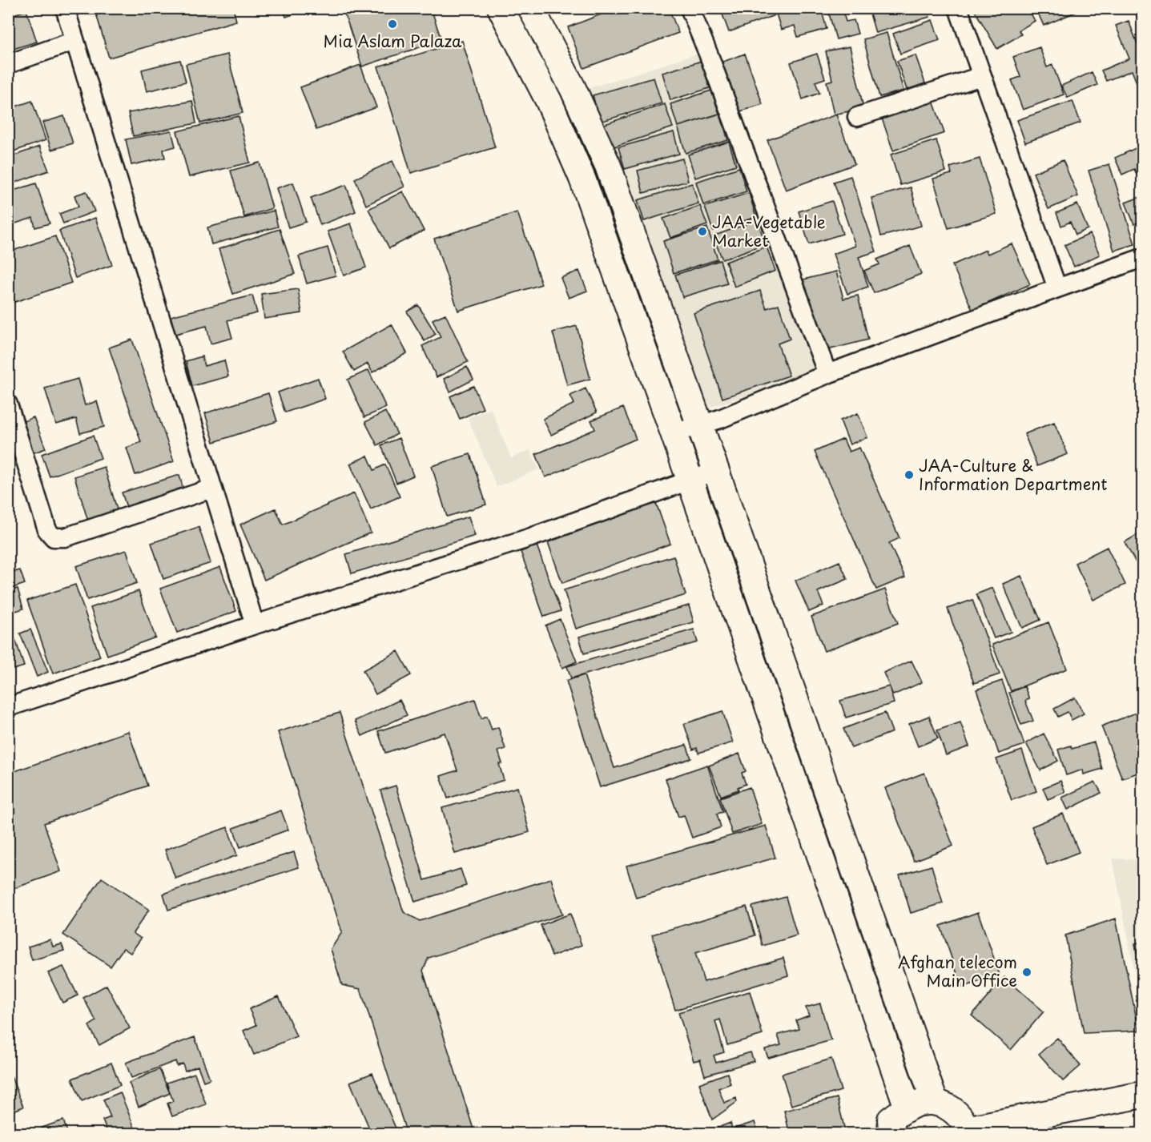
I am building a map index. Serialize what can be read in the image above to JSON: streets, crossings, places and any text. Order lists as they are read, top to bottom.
{
  "places": [
    "Mia Aslam Palaza",
    "JAA-Vegetable Market",
    "JAA-Culture & Information Department",
    "Afghan telecom Main Office"
  ]
}
